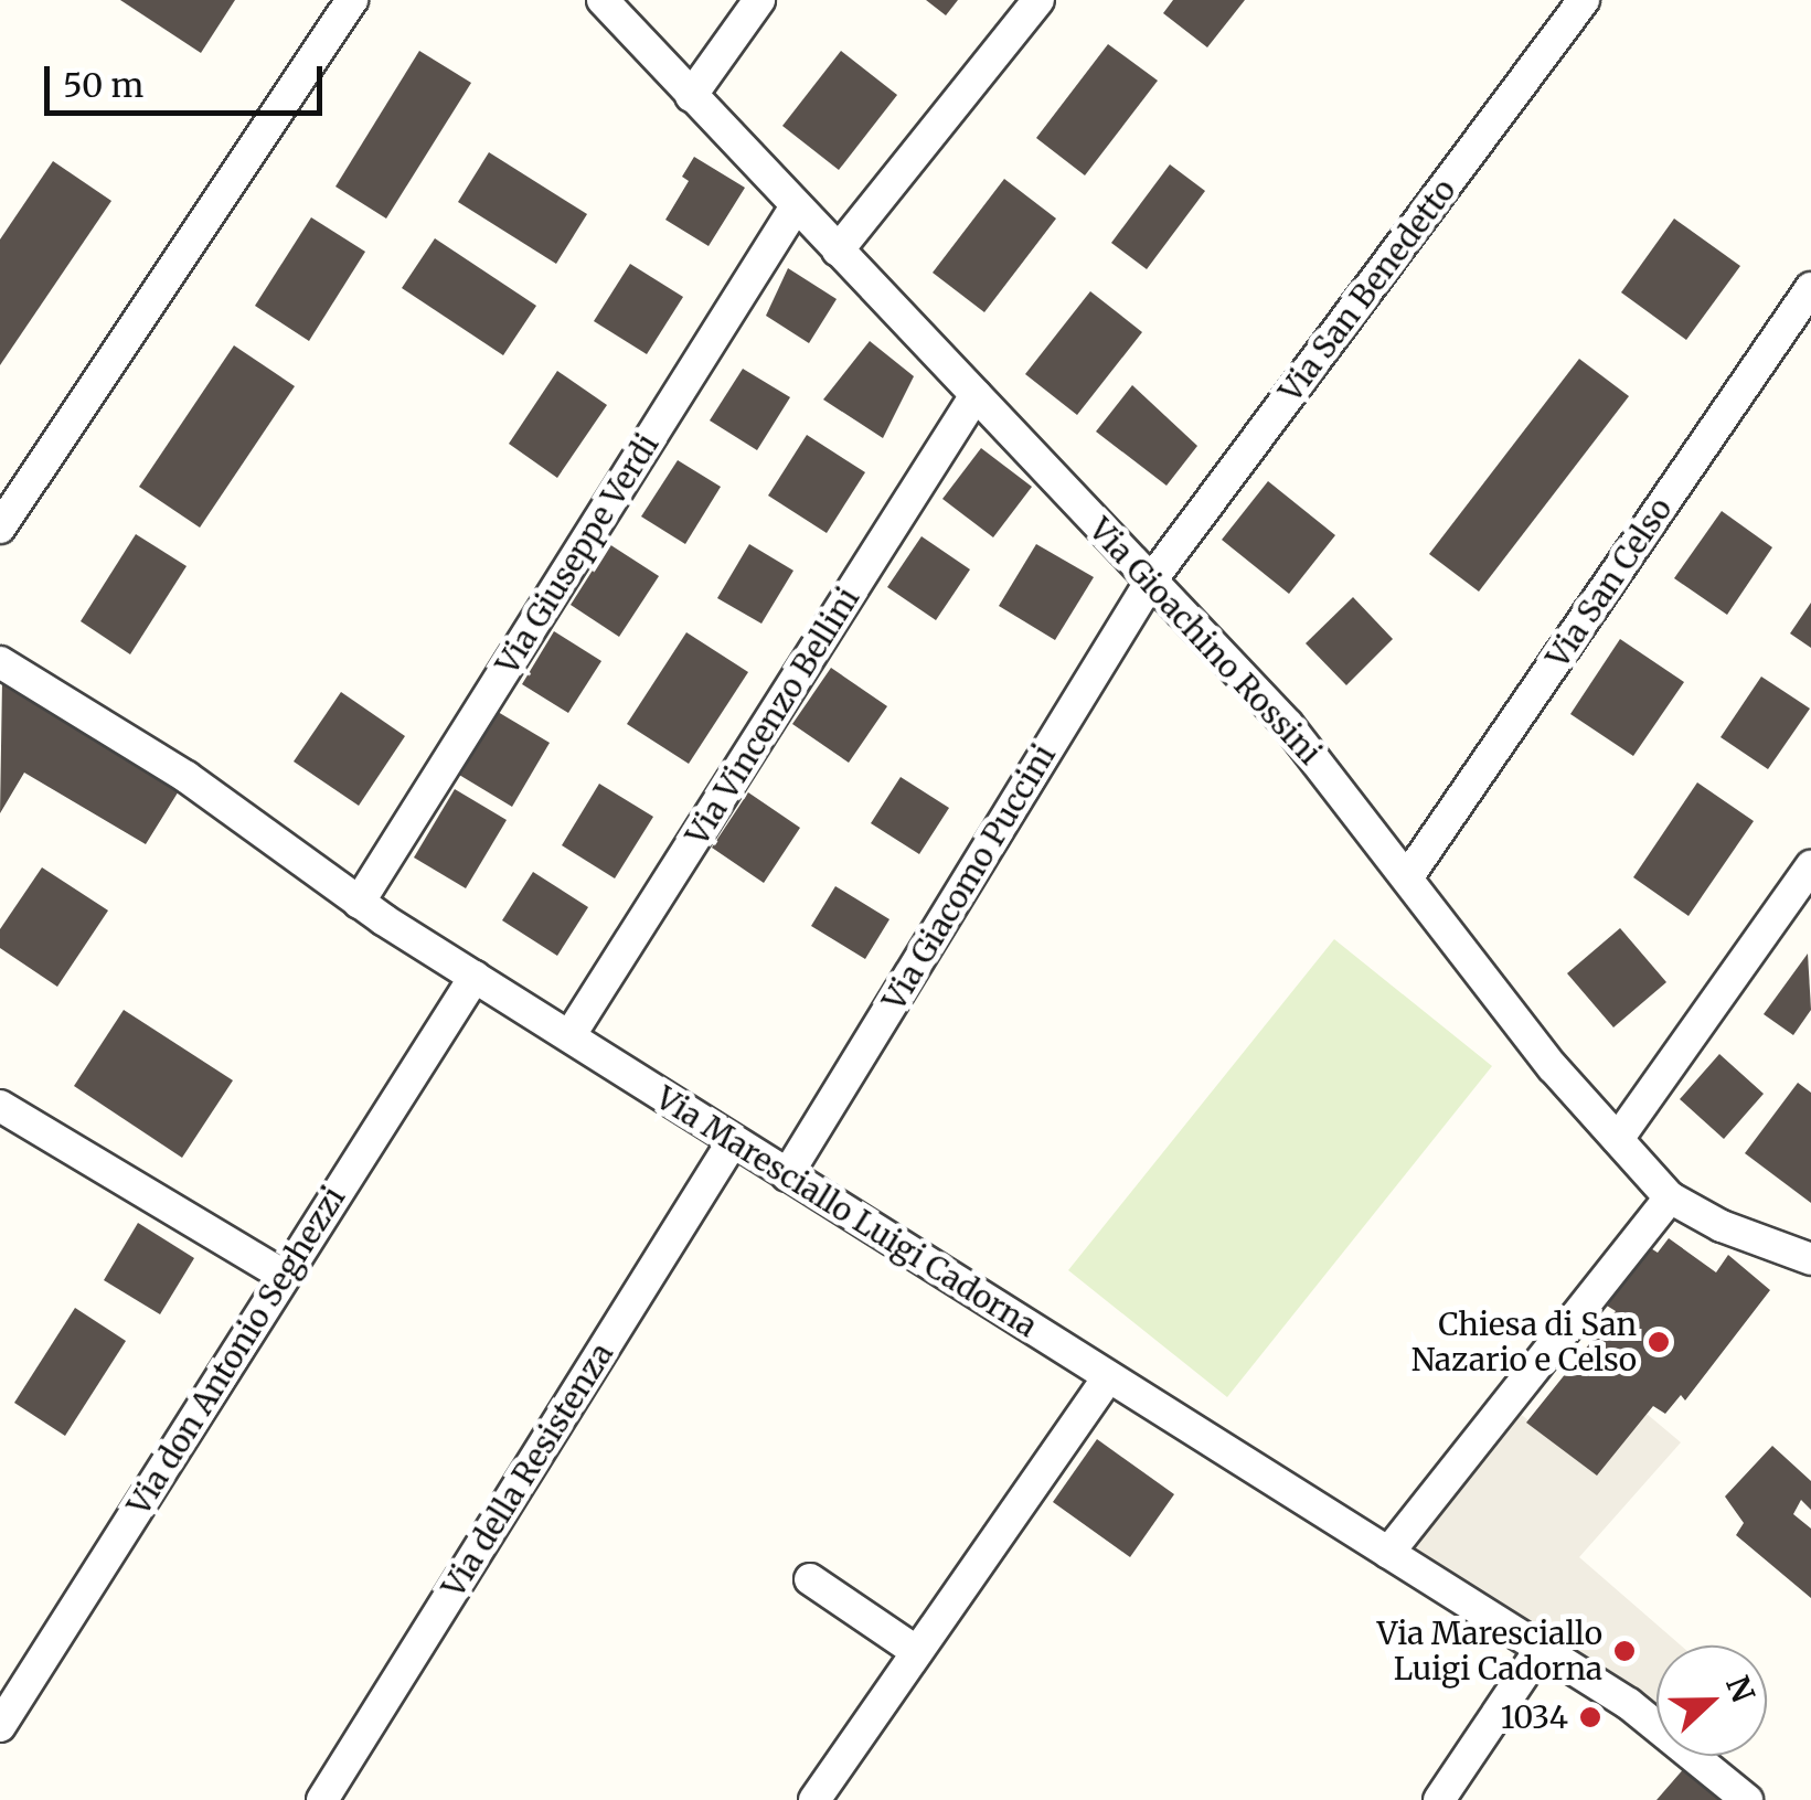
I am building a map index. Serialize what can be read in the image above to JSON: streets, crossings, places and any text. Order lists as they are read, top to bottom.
{
  "streets": {
    "street": [
      "Via San Benedetto",
      "Via Giuseppe Verdi",
      "Via San Celso",
      "Via Gioachino Rossini",
      "Via Vincenzo Bellini",
      "Via Giacomo Puccini",
      "Via Maresciallo Luigi Cadorna",
      "Via don Antonio Seghezzi",
      "Via della Resistenza"
    ]
  },
  "crossings": [
    ["Via San Benedetto", "Via Gioachino Rossini"],
    ["Via San Benedetto", "Via Giacomo Puccini"],
    ["Via Giuseppe Verdi", "Via Gioachino Rossini"],
    ["Via Giuseppe Verdi", "Via Maresciallo Luigi Cadorna"],
    ["Via San Celso", "Via Gioachino Rossini"],
    ["Via Gioachino Rossini", "Via Vincenzo Bellini"],
    ["Via Gioachino Rossini", "Via Giacomo Puccini"],
    ["Via Vincenzo Bellini", "Via Maresciallo Luigi Cadorna"],
    ["Via Giacomo Puccini", "Via Maresciallo Luigi Cadorna"],
    ["Via Maresciallo Luigi Cadorna", "Via don Antonio Seghezzi"],
    ["Via Maresciallo Luigi Cadorna", "Via della Resistenza"]
  ],
  "places": ["Chiesa di San Nazario e Celso", "Via Maresciallo Luigi Cadorna", "1034"],
  "scale_bar": "50 m",
  "north": "right"
}
